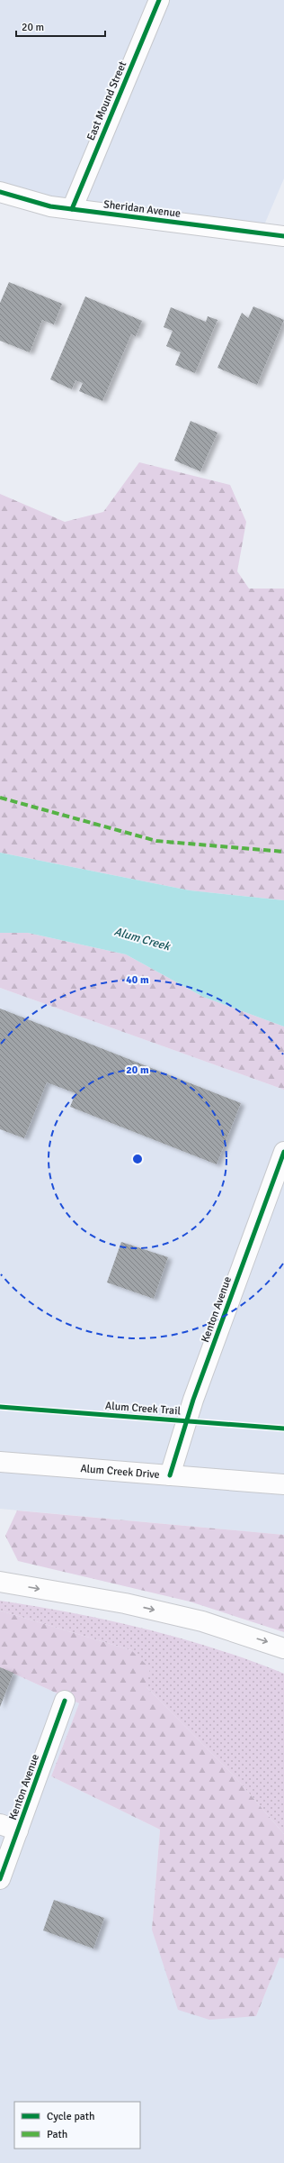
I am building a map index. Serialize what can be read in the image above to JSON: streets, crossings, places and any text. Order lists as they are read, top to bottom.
{
  "streets": {
    "main road": [
      "East Mound Street",
      "Sheridan Avenue",
      "Kenton Avenue",
      "Alum Creek Drive"
    ],
    "cycle path": ["Alum Creek Trail"]
  },
  "crossings": [
    ["East Mound Street", "Sheridan Avenue"],
    ["Kenton Avenue", "Alum Creek Drive"]
  ],
  "water": ["Alum Creek"],
  "legend": ["Cycle path", "Path"],
  "scale_bar": "20 m",
  "rings": ["40 m", "20 m"]
}
